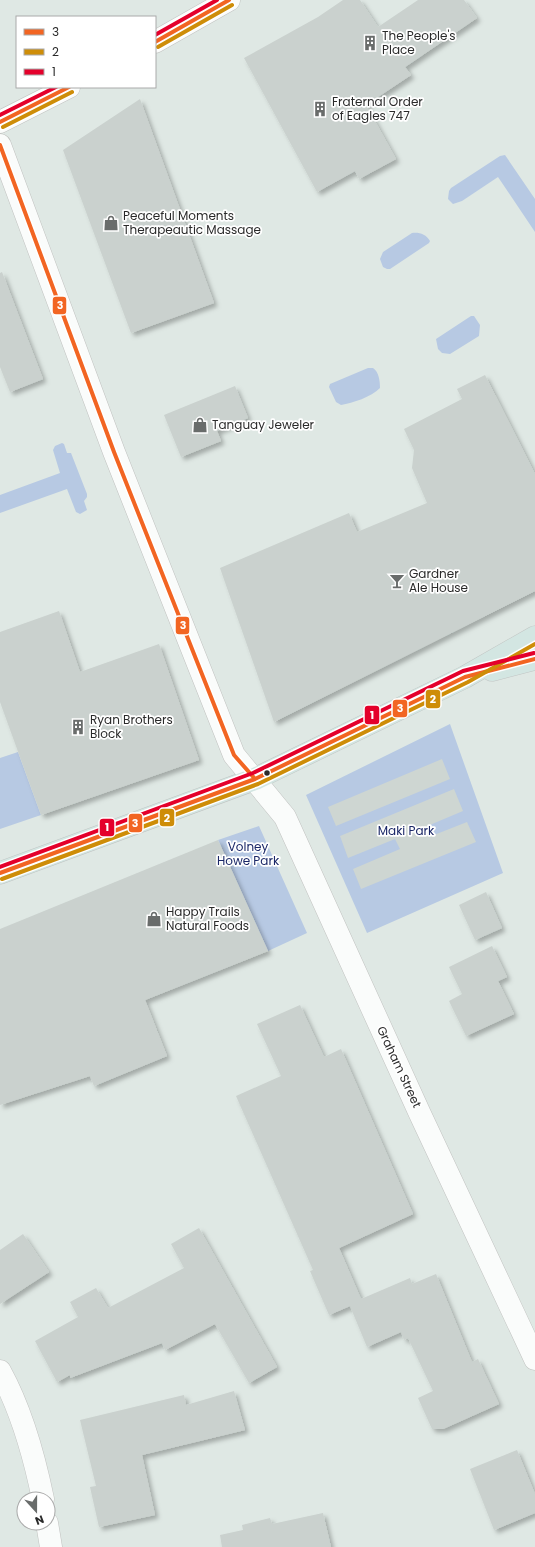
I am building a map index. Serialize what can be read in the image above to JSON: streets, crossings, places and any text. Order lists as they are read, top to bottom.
{
  "streets": {
    "street": ["Graham Street"]
  },
  "parks": ["Maki Park", "Volney Howe Park"],
  "places": {
    "building": ["The People's Place", "Fraternal Order of Eagles 747", "Ryan Brothers Block"],
    "shop": ["Peaceful Moments Therapeautic Massage", "Tanguay Jeweler", "Happy Trails Natural Foods"],
    "bar": ["Gardner Ale House"]
  },
  "lines": ["transit line 3", "transit line 1", "transit line 2"],
  "legend": ["3", "2", "1"],
  "north": "bottom"
}
